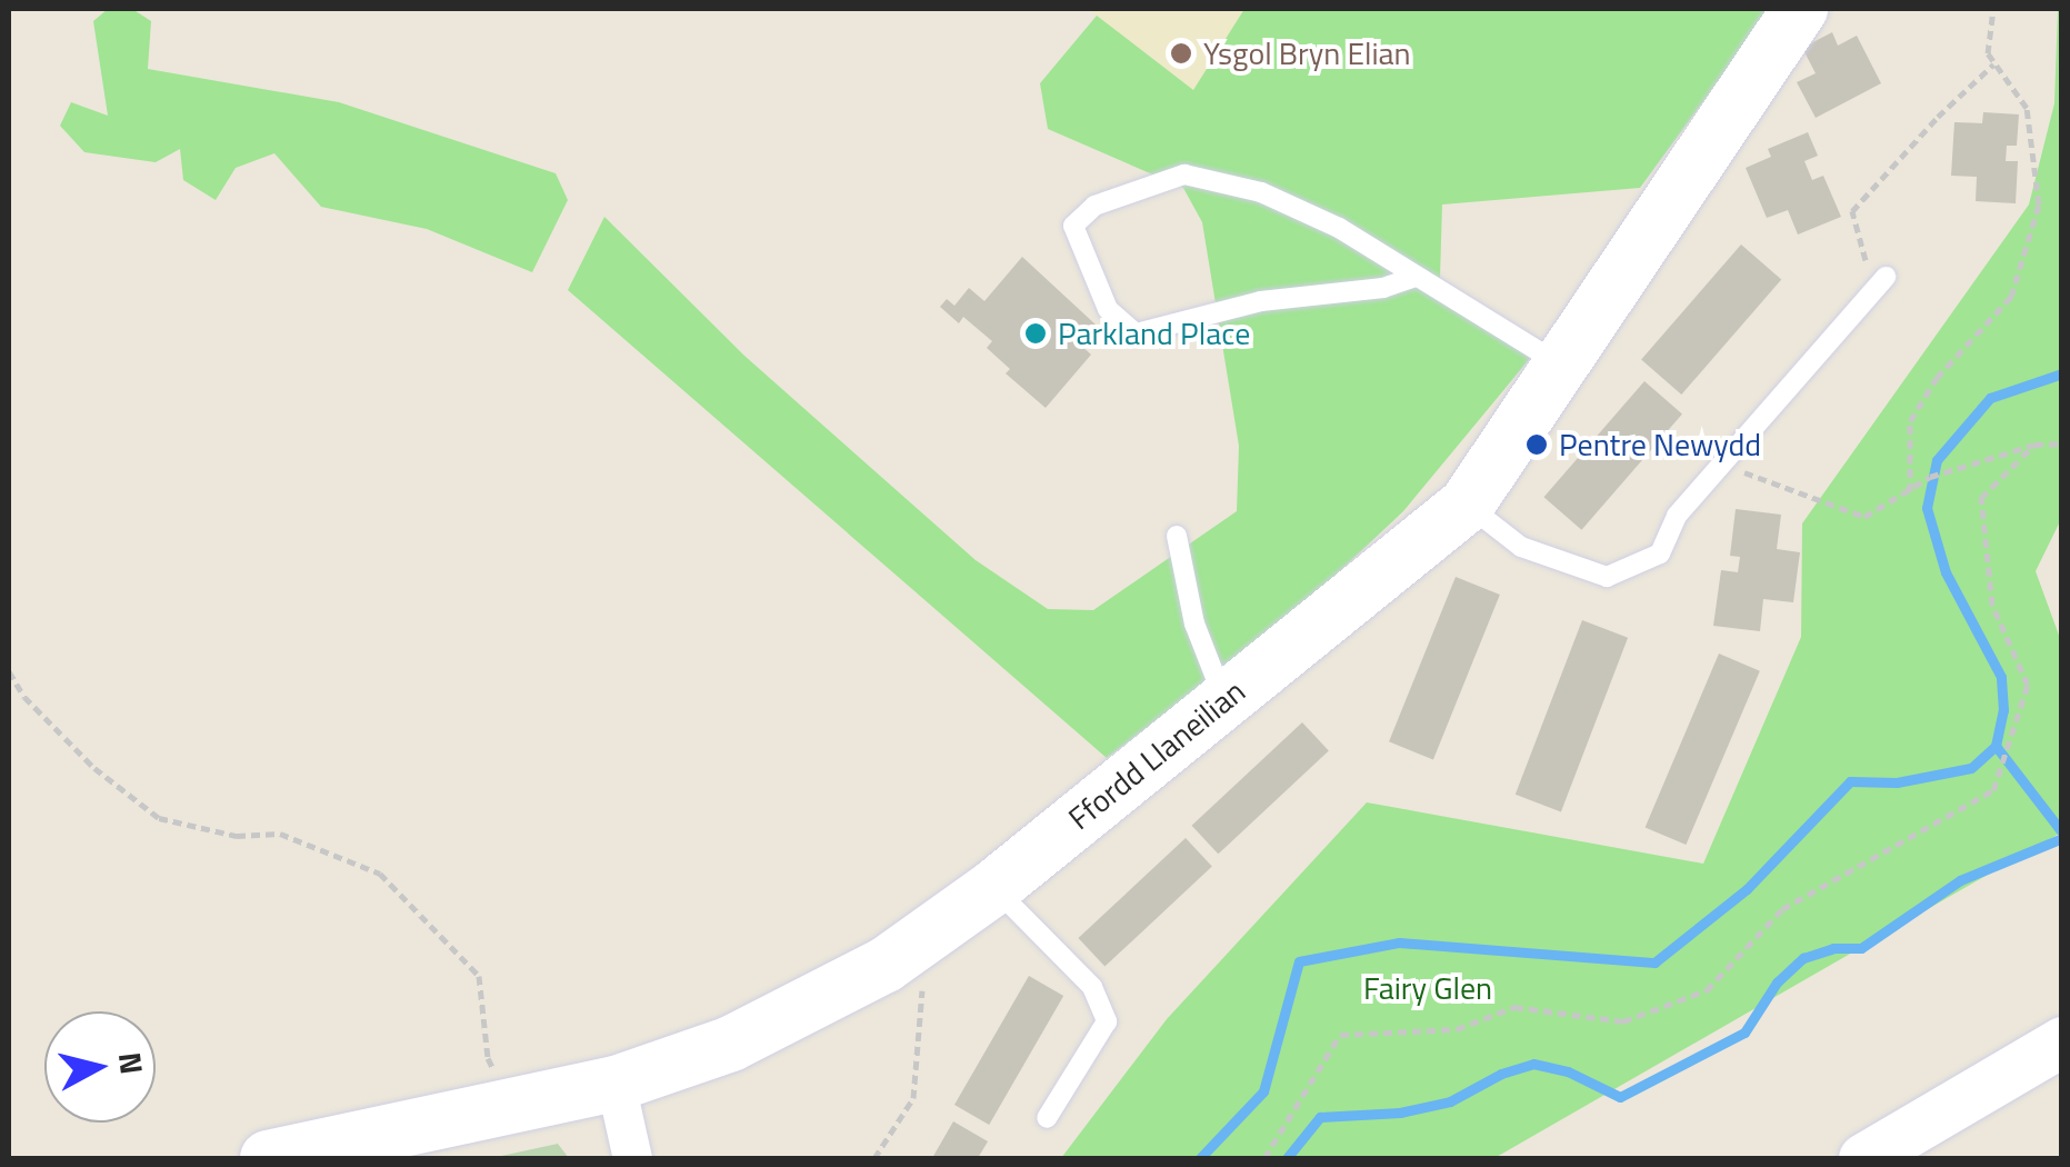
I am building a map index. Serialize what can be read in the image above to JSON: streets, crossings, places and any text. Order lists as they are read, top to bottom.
{
  "streets": {
    "main road": ["Ffordd Llaneilian"]
  },
  "parks": ["Fairy Glen"],
  "places": ["Ysgol Bryn Elian", "Parkland Place", "Pentre Newydd"],
  "north": "right"
}
